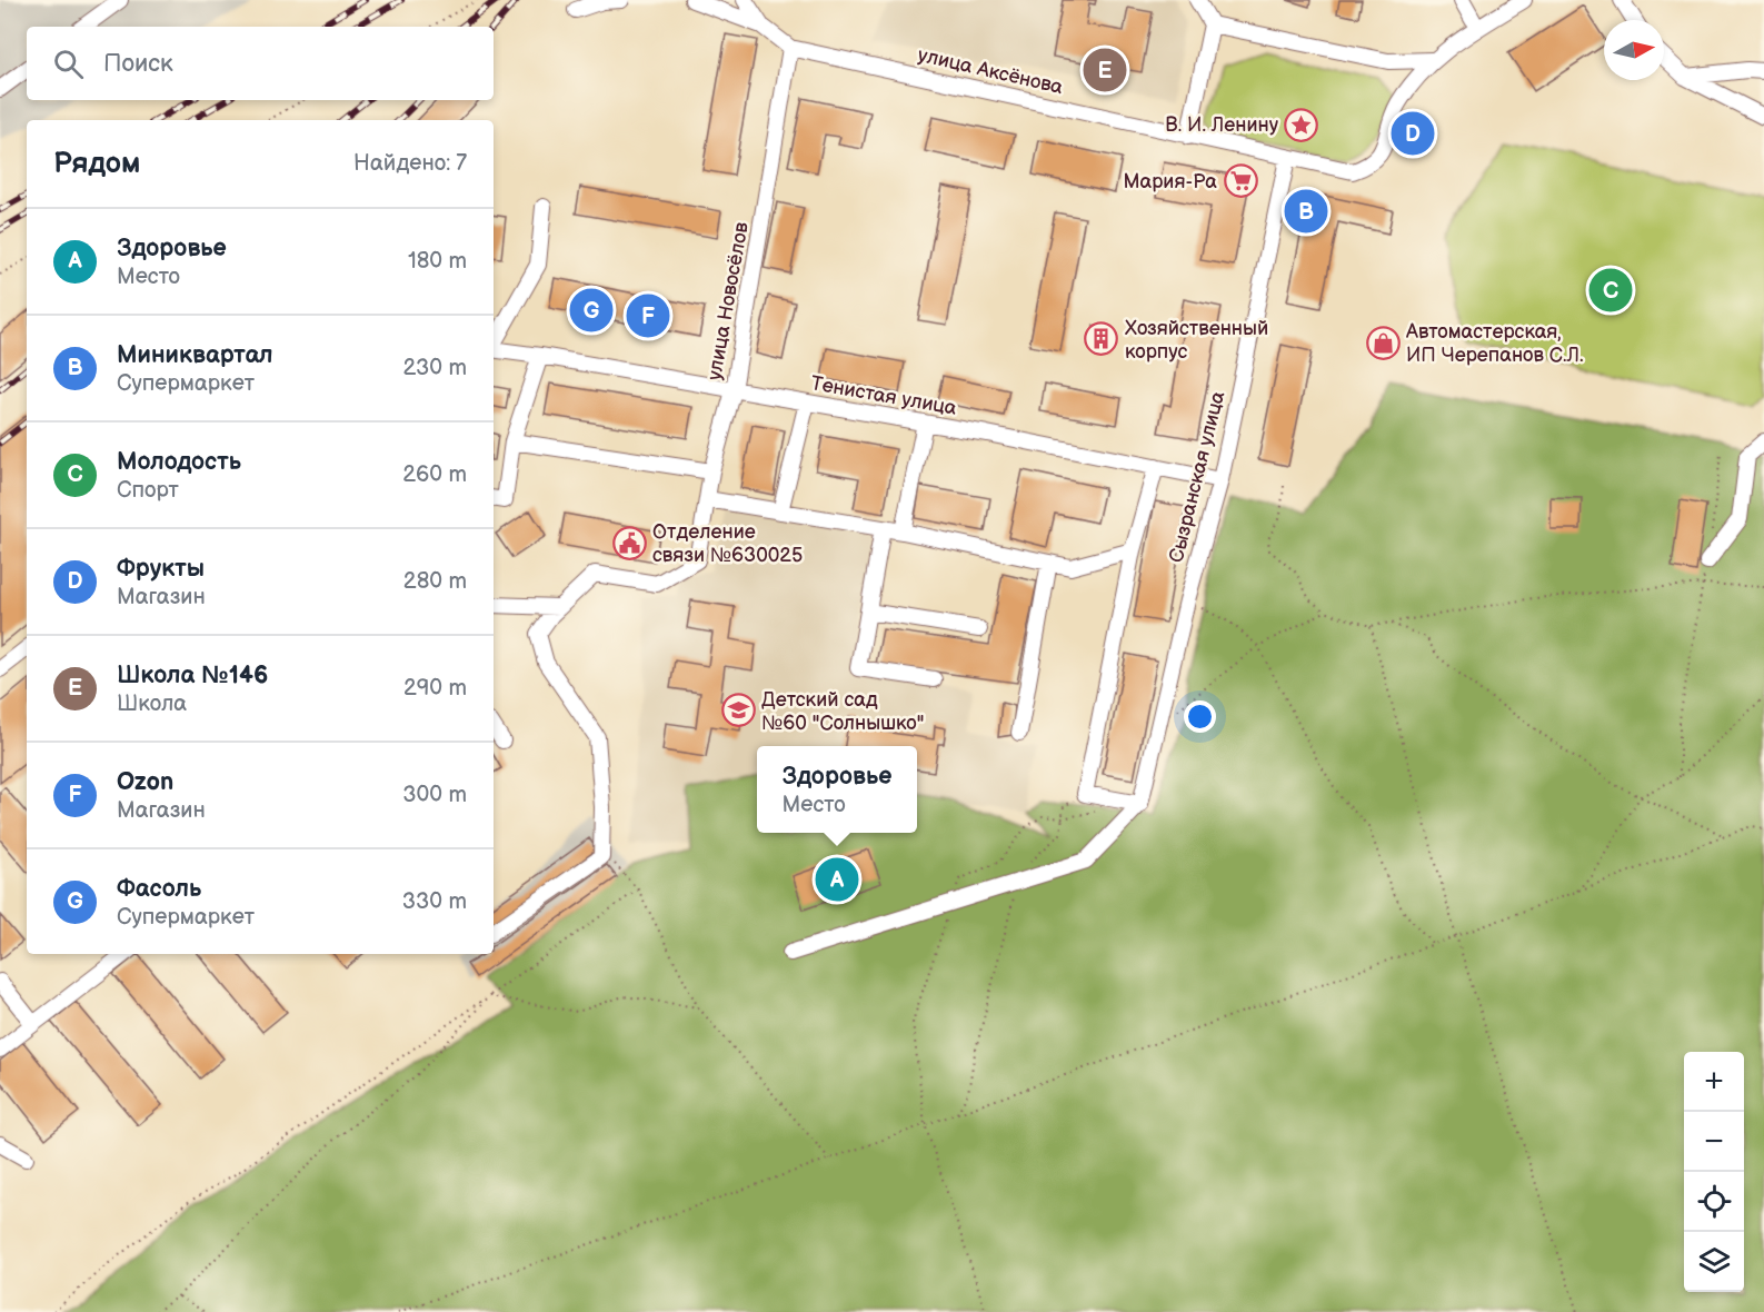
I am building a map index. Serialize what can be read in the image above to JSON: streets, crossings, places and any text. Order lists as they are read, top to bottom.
{
  "streets": {
    "street": [
      "улица Аксёнова",
      "улица Новосёлов",
      "Тенистая улица",
      "Сызранская улица"
    ]
  },
  "crossings": [
    ["улица Аксёнова", "улица Новосёлов"],
    ["улица Аксёнова", "Сызранская улица"],
    ["улица Новосёлов", "Тенистая улица"],
    ["Тенистая улица", "Сызранская улица"]
  ],
  "places": {
    "place": ["В. И. Ленину"],
    "supermarket": ["Мария-Ра"],
    "building": ["Хозяйственный корпус"],
    "shop": ["Автомастерская, ИП Черепанов С.Л."],
    "public building": ["Отделение связи №630025"],
    "school or university": ["Детский сад №60 \"Солнышко\""]
  },
  "north": "right",
  "page": {
    "search": "Поиск",
    "pins": [
      "E",
      "D",
      "B",
      "C",
      "G",
      "F",
      "A"
    ],
    "heading": ["Рядом", "Найдено: 7"],
    "list": [
      {
        "mark": "A",
        "name": "Здоровье",
        "note": "Место",
        "value": "180 m"
      },
      {
        "mark": "B",
        "name": "Миниквартал",
        "note": "Супермаркет",
        "value": "230 m"
      },
      {
        "mark": "C",
        "name": "Молодость",
        "note": "Спорт",
        "value": "260 m"
      },
      {
        "mark": "D",
        "name": "Фрукты",
        "note": "Магазин",
        "value": "280 m"
      },
      {
        "mark": "E",
        "name": "Школа №146",
        "note": "Школа",
        "value": "290 m"
      },
      {
        "mark": "F",
        "name": "Ozon",
        "note": "Магазин",
        "value": "300 m"
      },
      {
        "mark": "G",
        "name": "Фасоль",
        "note": "Супермаркет",
        "value": "330 m"
      }
    ],
    "popup": ["Здоровье", "Место"],
    "map_buttons": ["+", "−"]
  }
}
